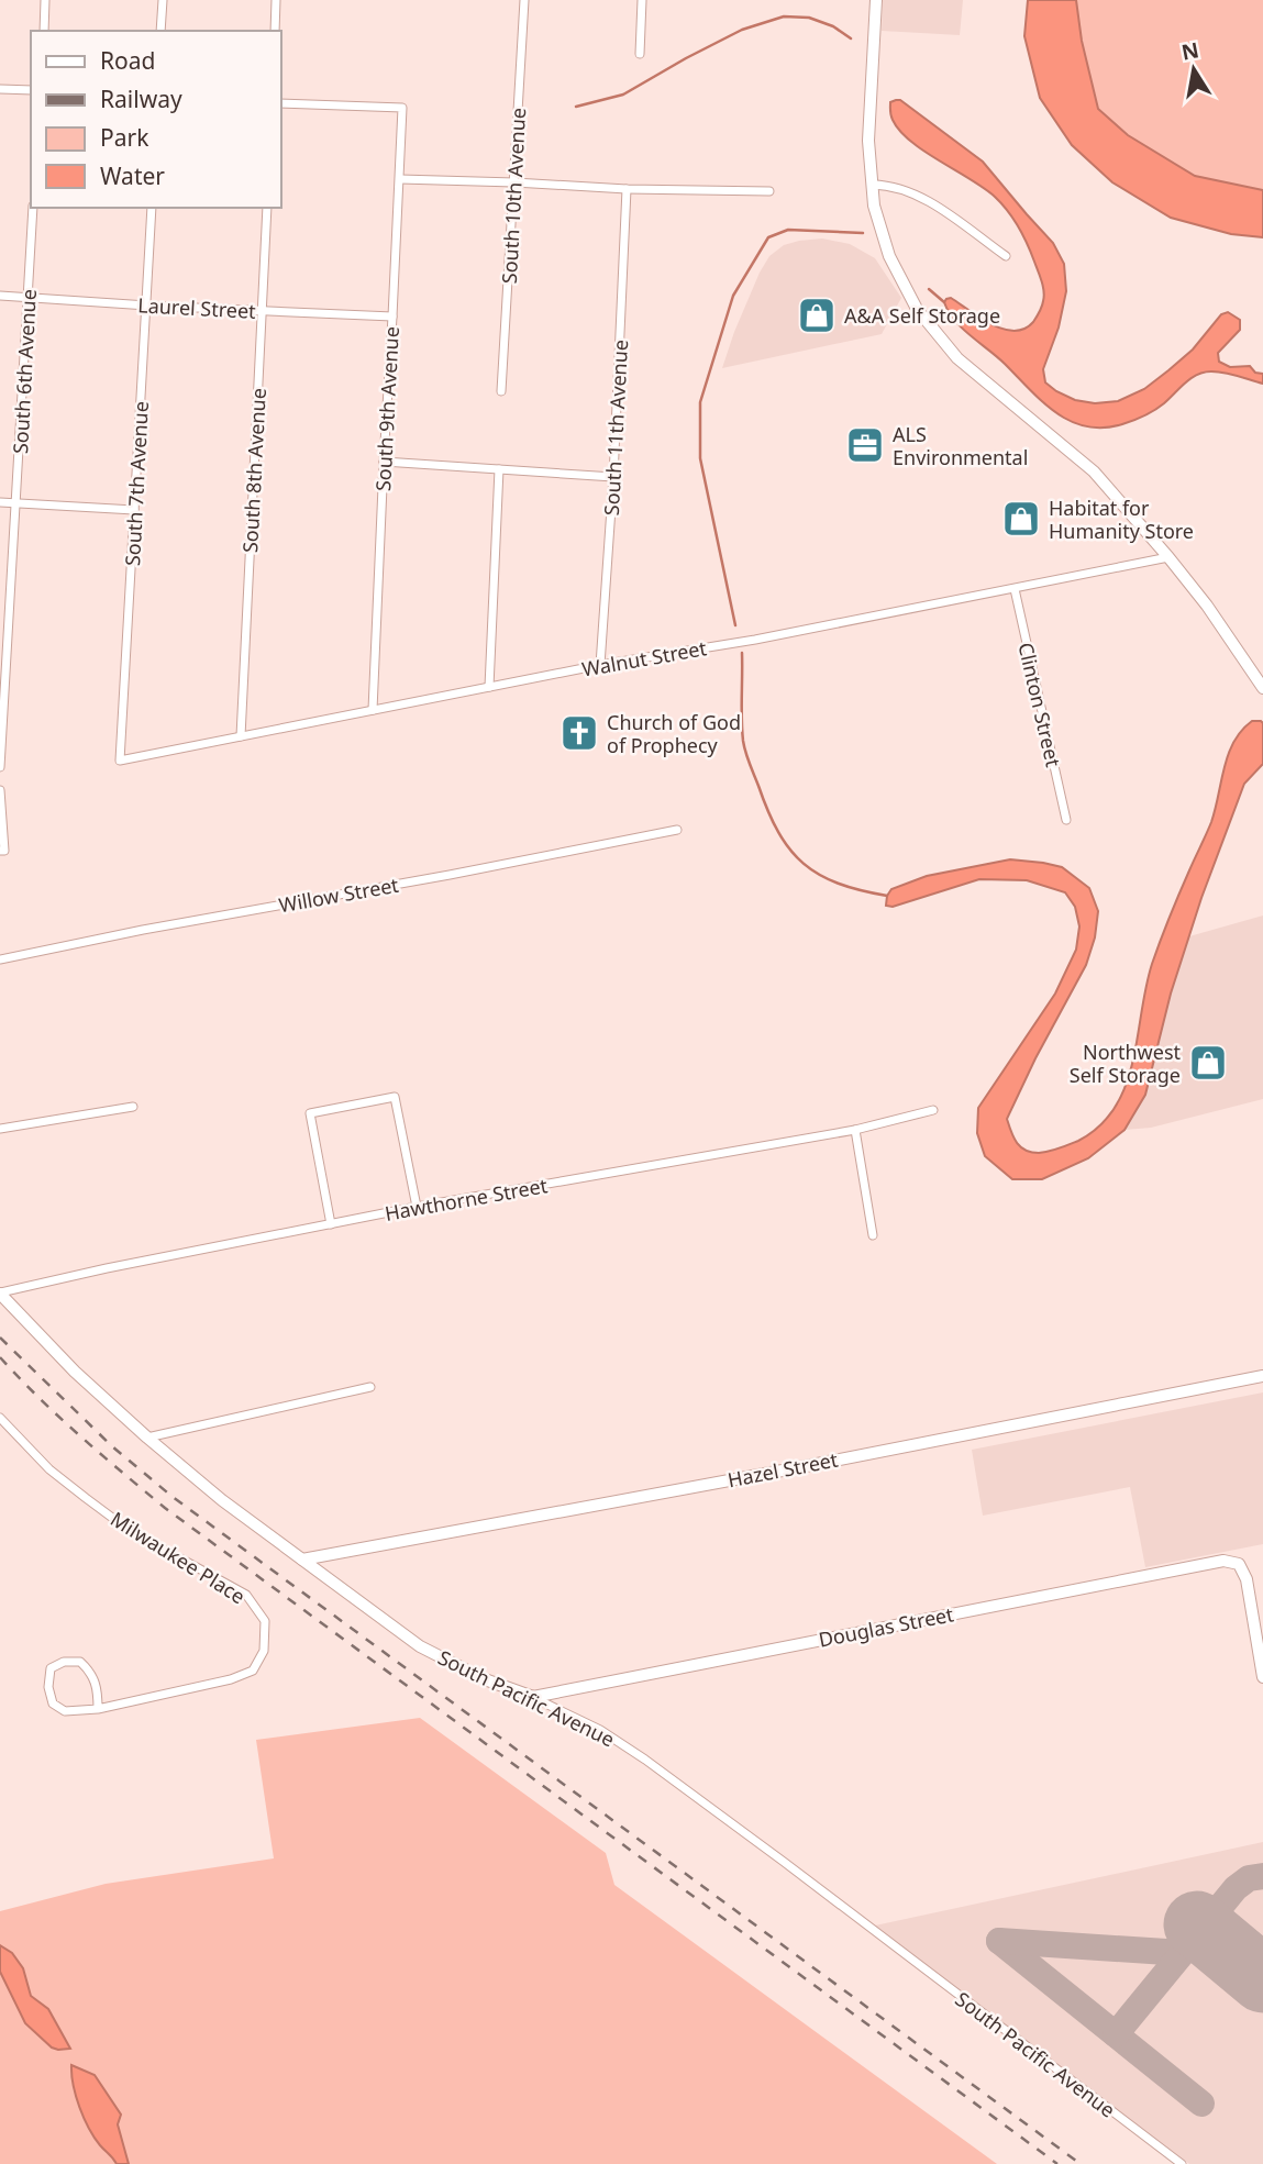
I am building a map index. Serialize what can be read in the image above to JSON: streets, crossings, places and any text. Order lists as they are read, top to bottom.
{
  "streets": {
    "street": [
      "South 10th Avenue",
      "Laurel Street",
      "South 6th Avenue",
      "South 9th Avenue",
      "South 11th Avenue",
      "South 8th Avenue",
      "South 7th Avenue",
      "Walnut Street",
      "Clinton Street",
      "Willow Street",
      "Hawthorne Street",
      "Hazel Street",
      "Milwaukee Place",
      "Douglas Street",
      "South Pacific Avenue"
    ]
  },
  "crossings": [
    ["Laurel Street", "South 6th Avenue"],
    ["Laurel Street", "South 9th Avenue"],
    ["Laurel Street", "South 8th Avenue"],
    ["Laurel Street", "South 7th Avenue"],
    ["South 9th Avenue", "Walnut Street"],
    ["South 11th Avenue", "Walnut Street"],
    ["South 8th Avenue", "Walnut Street"],
    ["South 7th Avenue", "Walnut Street"],
    ["Walnut Street", "Clinton Street"],
    ["Hawthorne Street", "South Pacific Avenue"],
    ["Hazel Street", "South Pacific Avenue"],
    ["Douglas Street", "South Pacific Avenue"]
  ],
  "places": {
    "shop": ["A&A Self Storage", "Habitat for Humanity Store", "Northwest Self Storage"],
    "office": ["ALS Environmental"],
    "church": ["Church of God of Prophecy"]
  },
  "legend": [
    "Road",
    "Railway",
    "Park",
    "Water"
  ],
  "north": "top"
}
